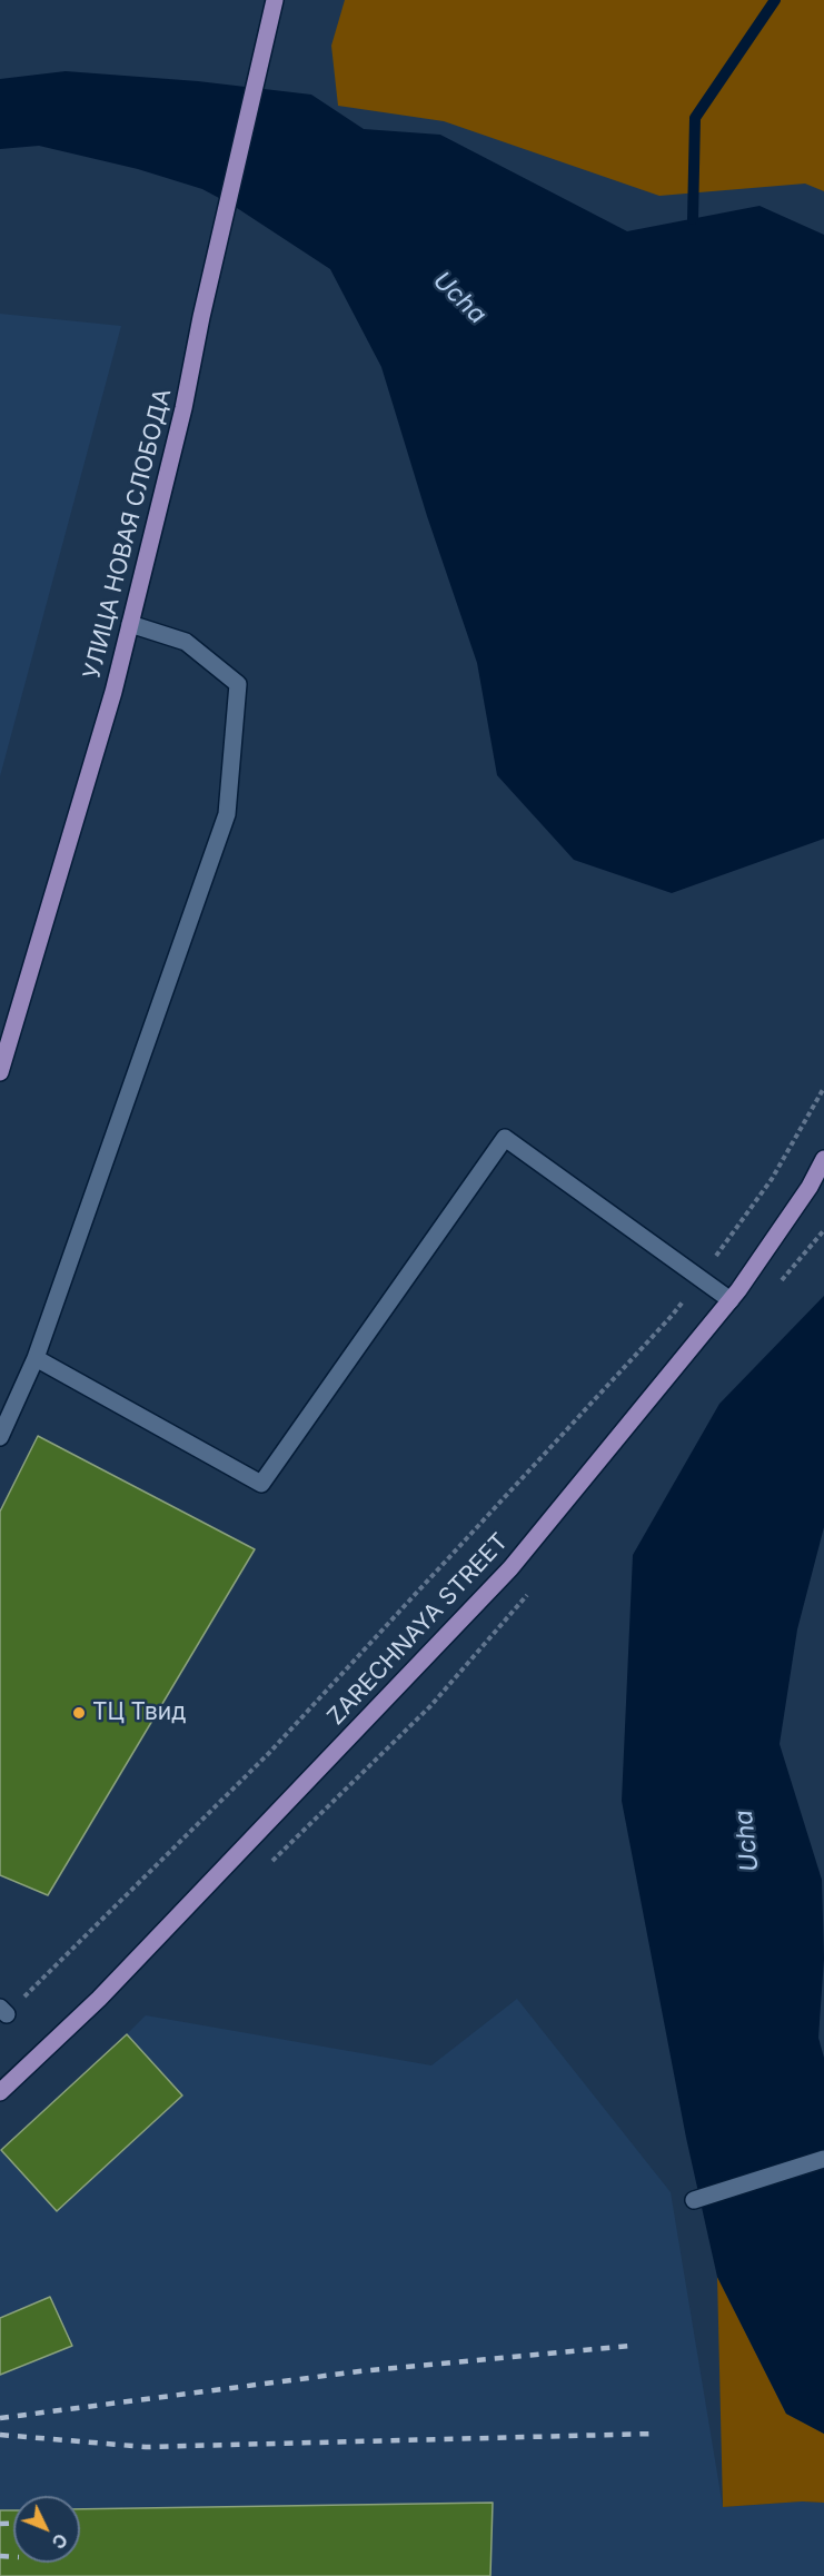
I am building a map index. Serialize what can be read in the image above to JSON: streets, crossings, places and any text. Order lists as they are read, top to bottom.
{
  "streets": {
    "main road": ["УЛИЦА НОВАЯ СЛОБОДА", "ZARECHNAYA STREET"]
  },
  "water": ["Ucha"],
  "places": ["ТЦ Твид"],
  "north": "bottom right"
}
